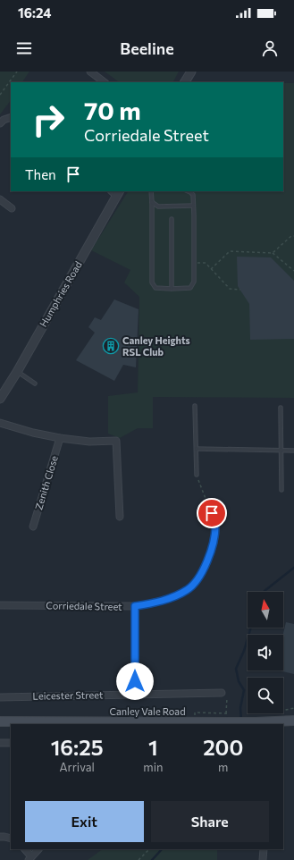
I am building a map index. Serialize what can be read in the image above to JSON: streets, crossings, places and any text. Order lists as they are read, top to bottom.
{
  "streets": {
    "main road": ["Canley Vale Road"],
    "street": [
      "Humphries Road",
      "Zenith Close",
      "Corriedale Street",
      "Leicester Street"
    ]
  },
  "places": {
    "building": ["Canley Heights RSL Club"]
  },
  "north": "top",
  "page": {
    "status": "16:24",
    "header": "Beeline",
    "turn": ["70 m", "Corriedale Street"],
    "then": "Then",
    "eta": [
      "16:25",
      "Arrival",
      "1",
      "min",
      "200",
      "m"
    ],
    "buttons": ["Exit", "Share"]
  }
}
